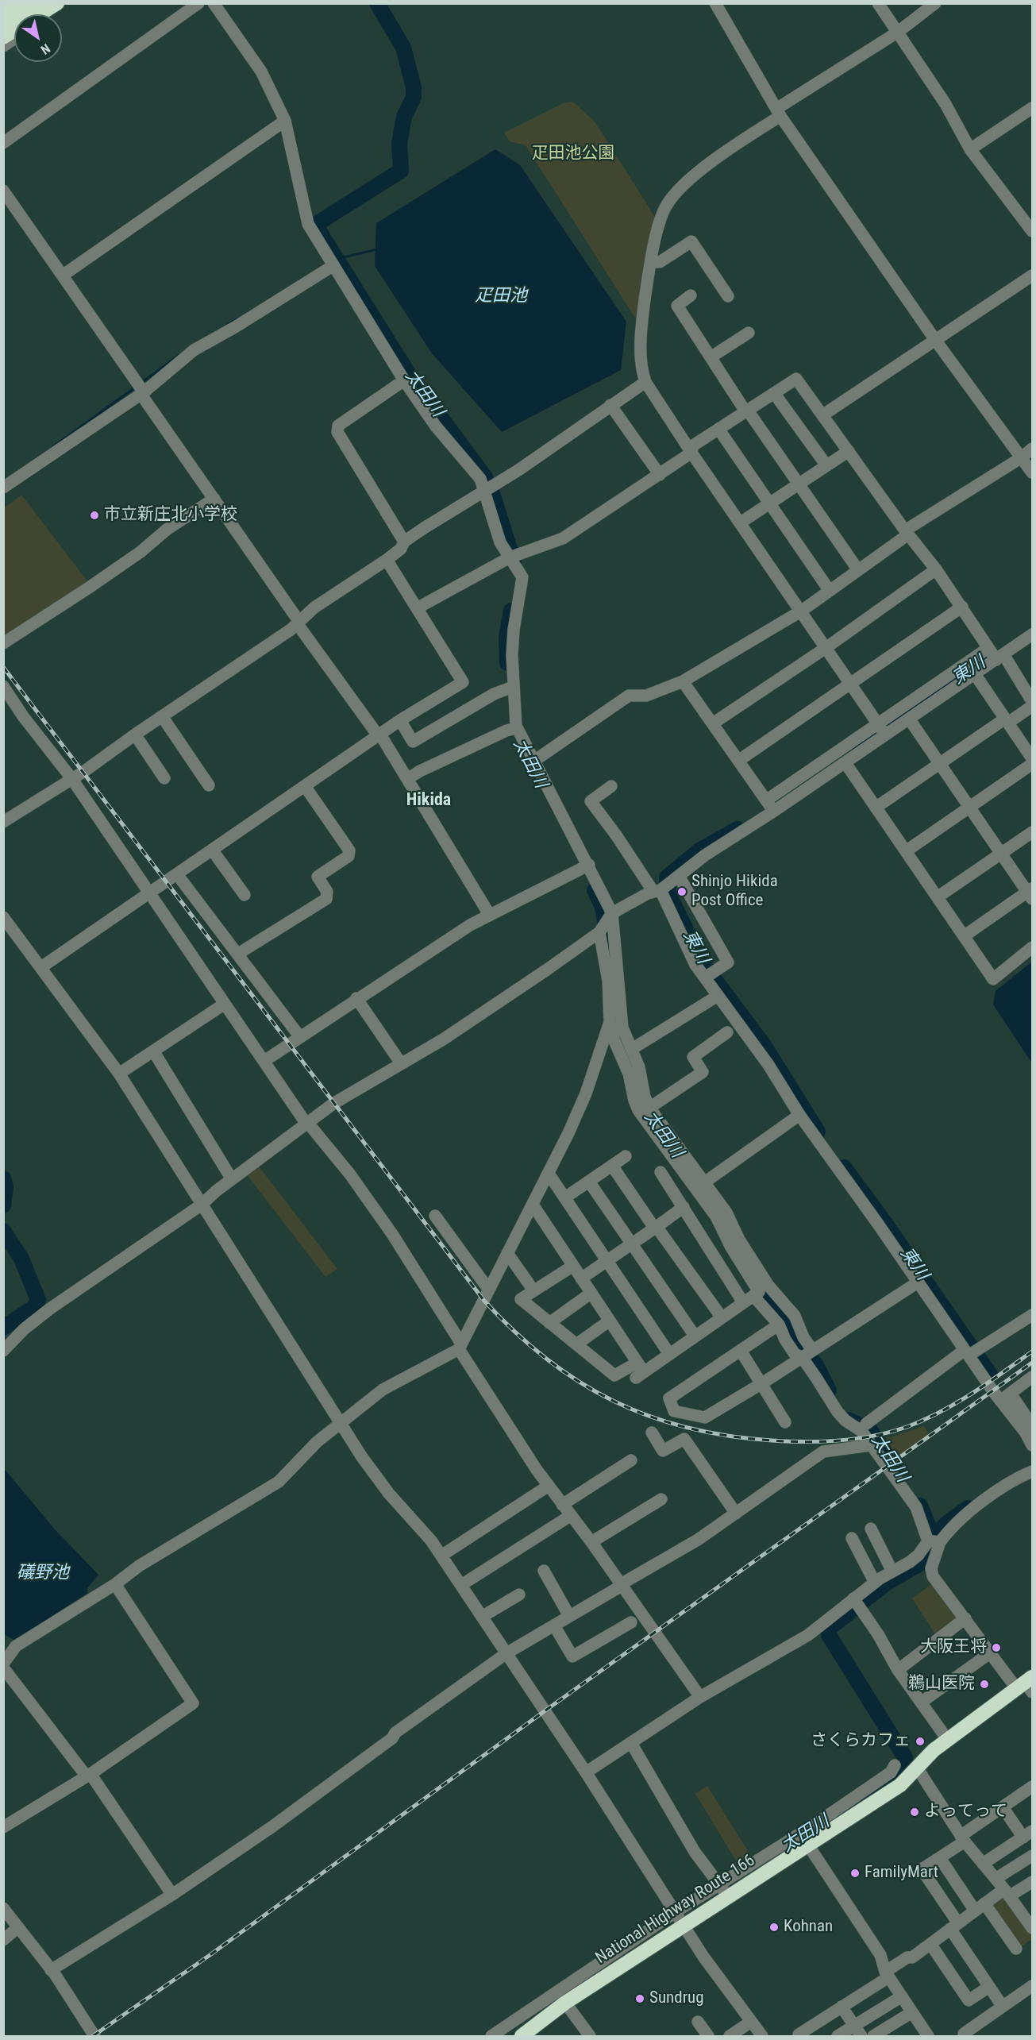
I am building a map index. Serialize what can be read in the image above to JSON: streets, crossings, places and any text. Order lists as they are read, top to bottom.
{
  "streets": {
    "highway": ["National Highway Route 166"]
  },
  "districts": ["Hikida"],
  "water": [
    "疋田池",
    "太田川",
    "東川",
    "礒野池"
  ],
  "parks": ["疋田池公園"],
  "places": [
    "市立新庄北小学校",
    "Shinjo Hikida Post Office",
    "大阪王将",
    "鵜山医院",
    "さくらカフェ",
    "よってって",
    "FamilyMart",
    "Kohnan",
    "Sundrug"
  ],
  "north": "bottom right"
}
